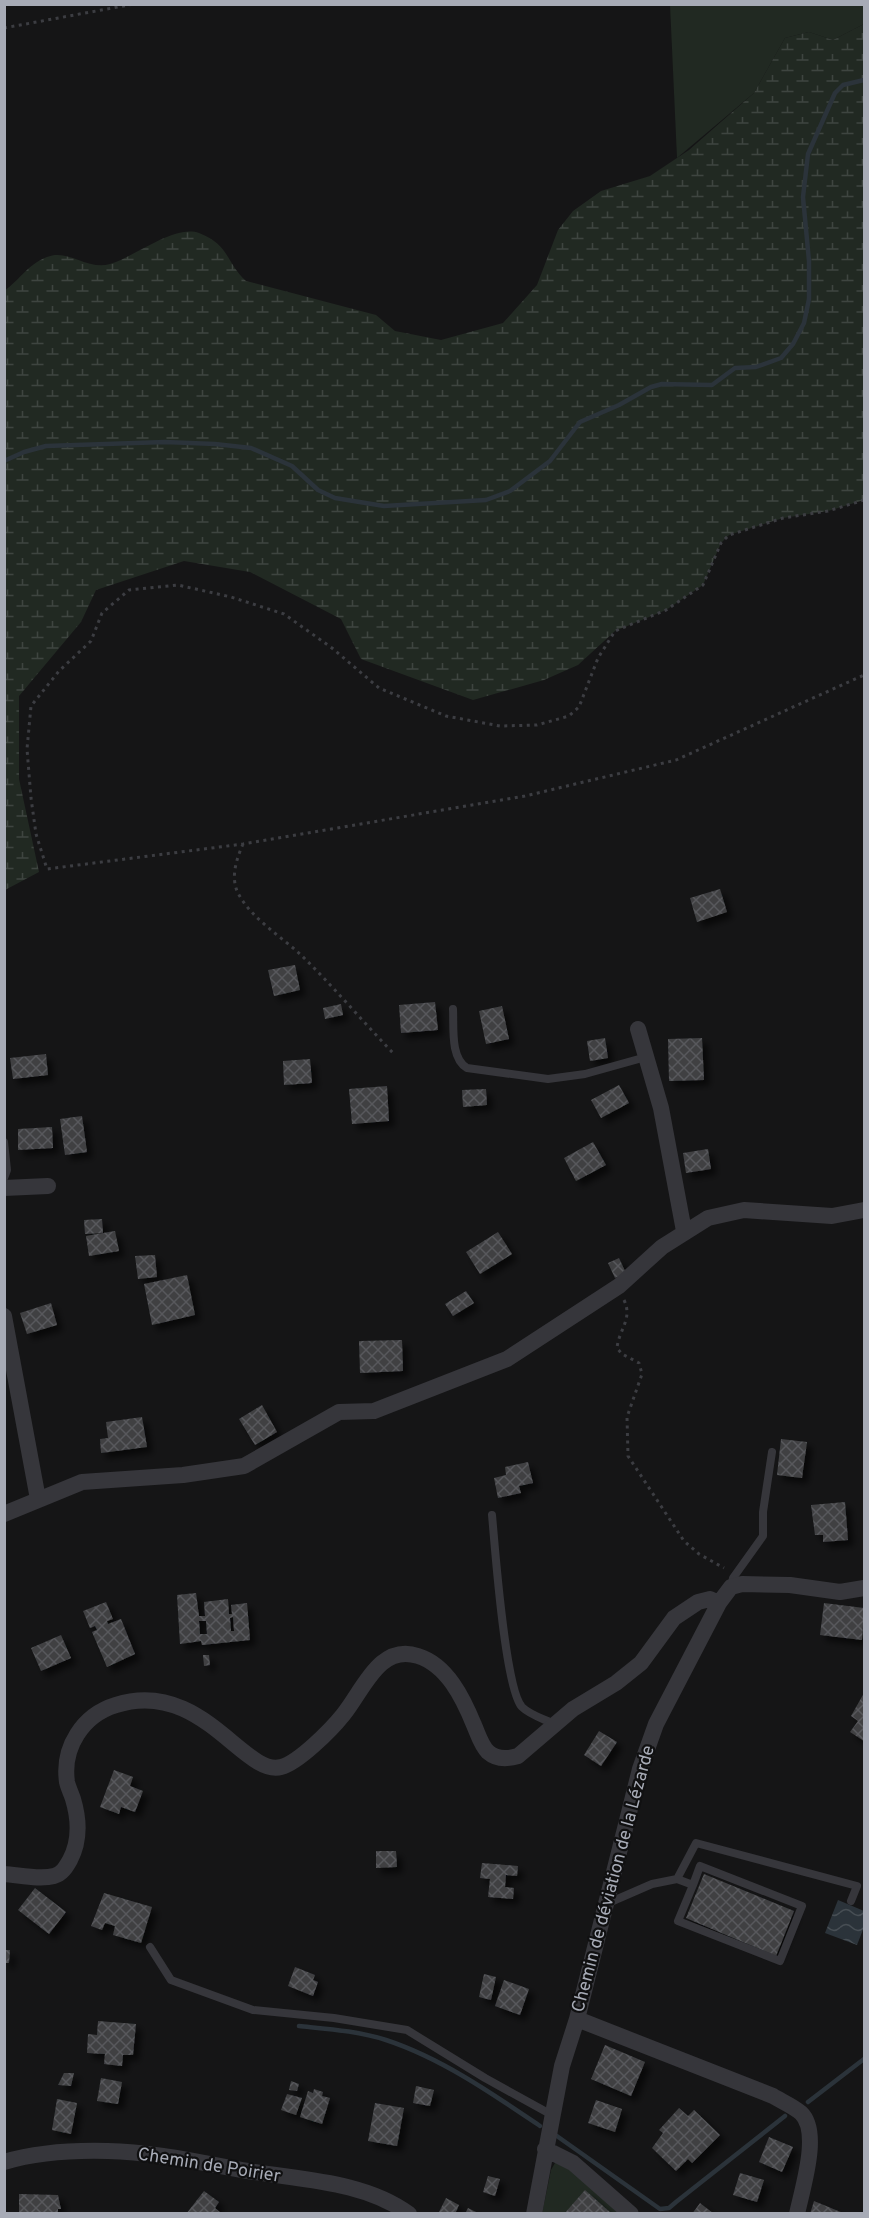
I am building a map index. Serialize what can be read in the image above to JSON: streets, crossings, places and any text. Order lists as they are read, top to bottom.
{
  "streets": {
    "street": ["Chemin de déviation de la Lézarde", "Chemin de Poirier"]
  }
}
